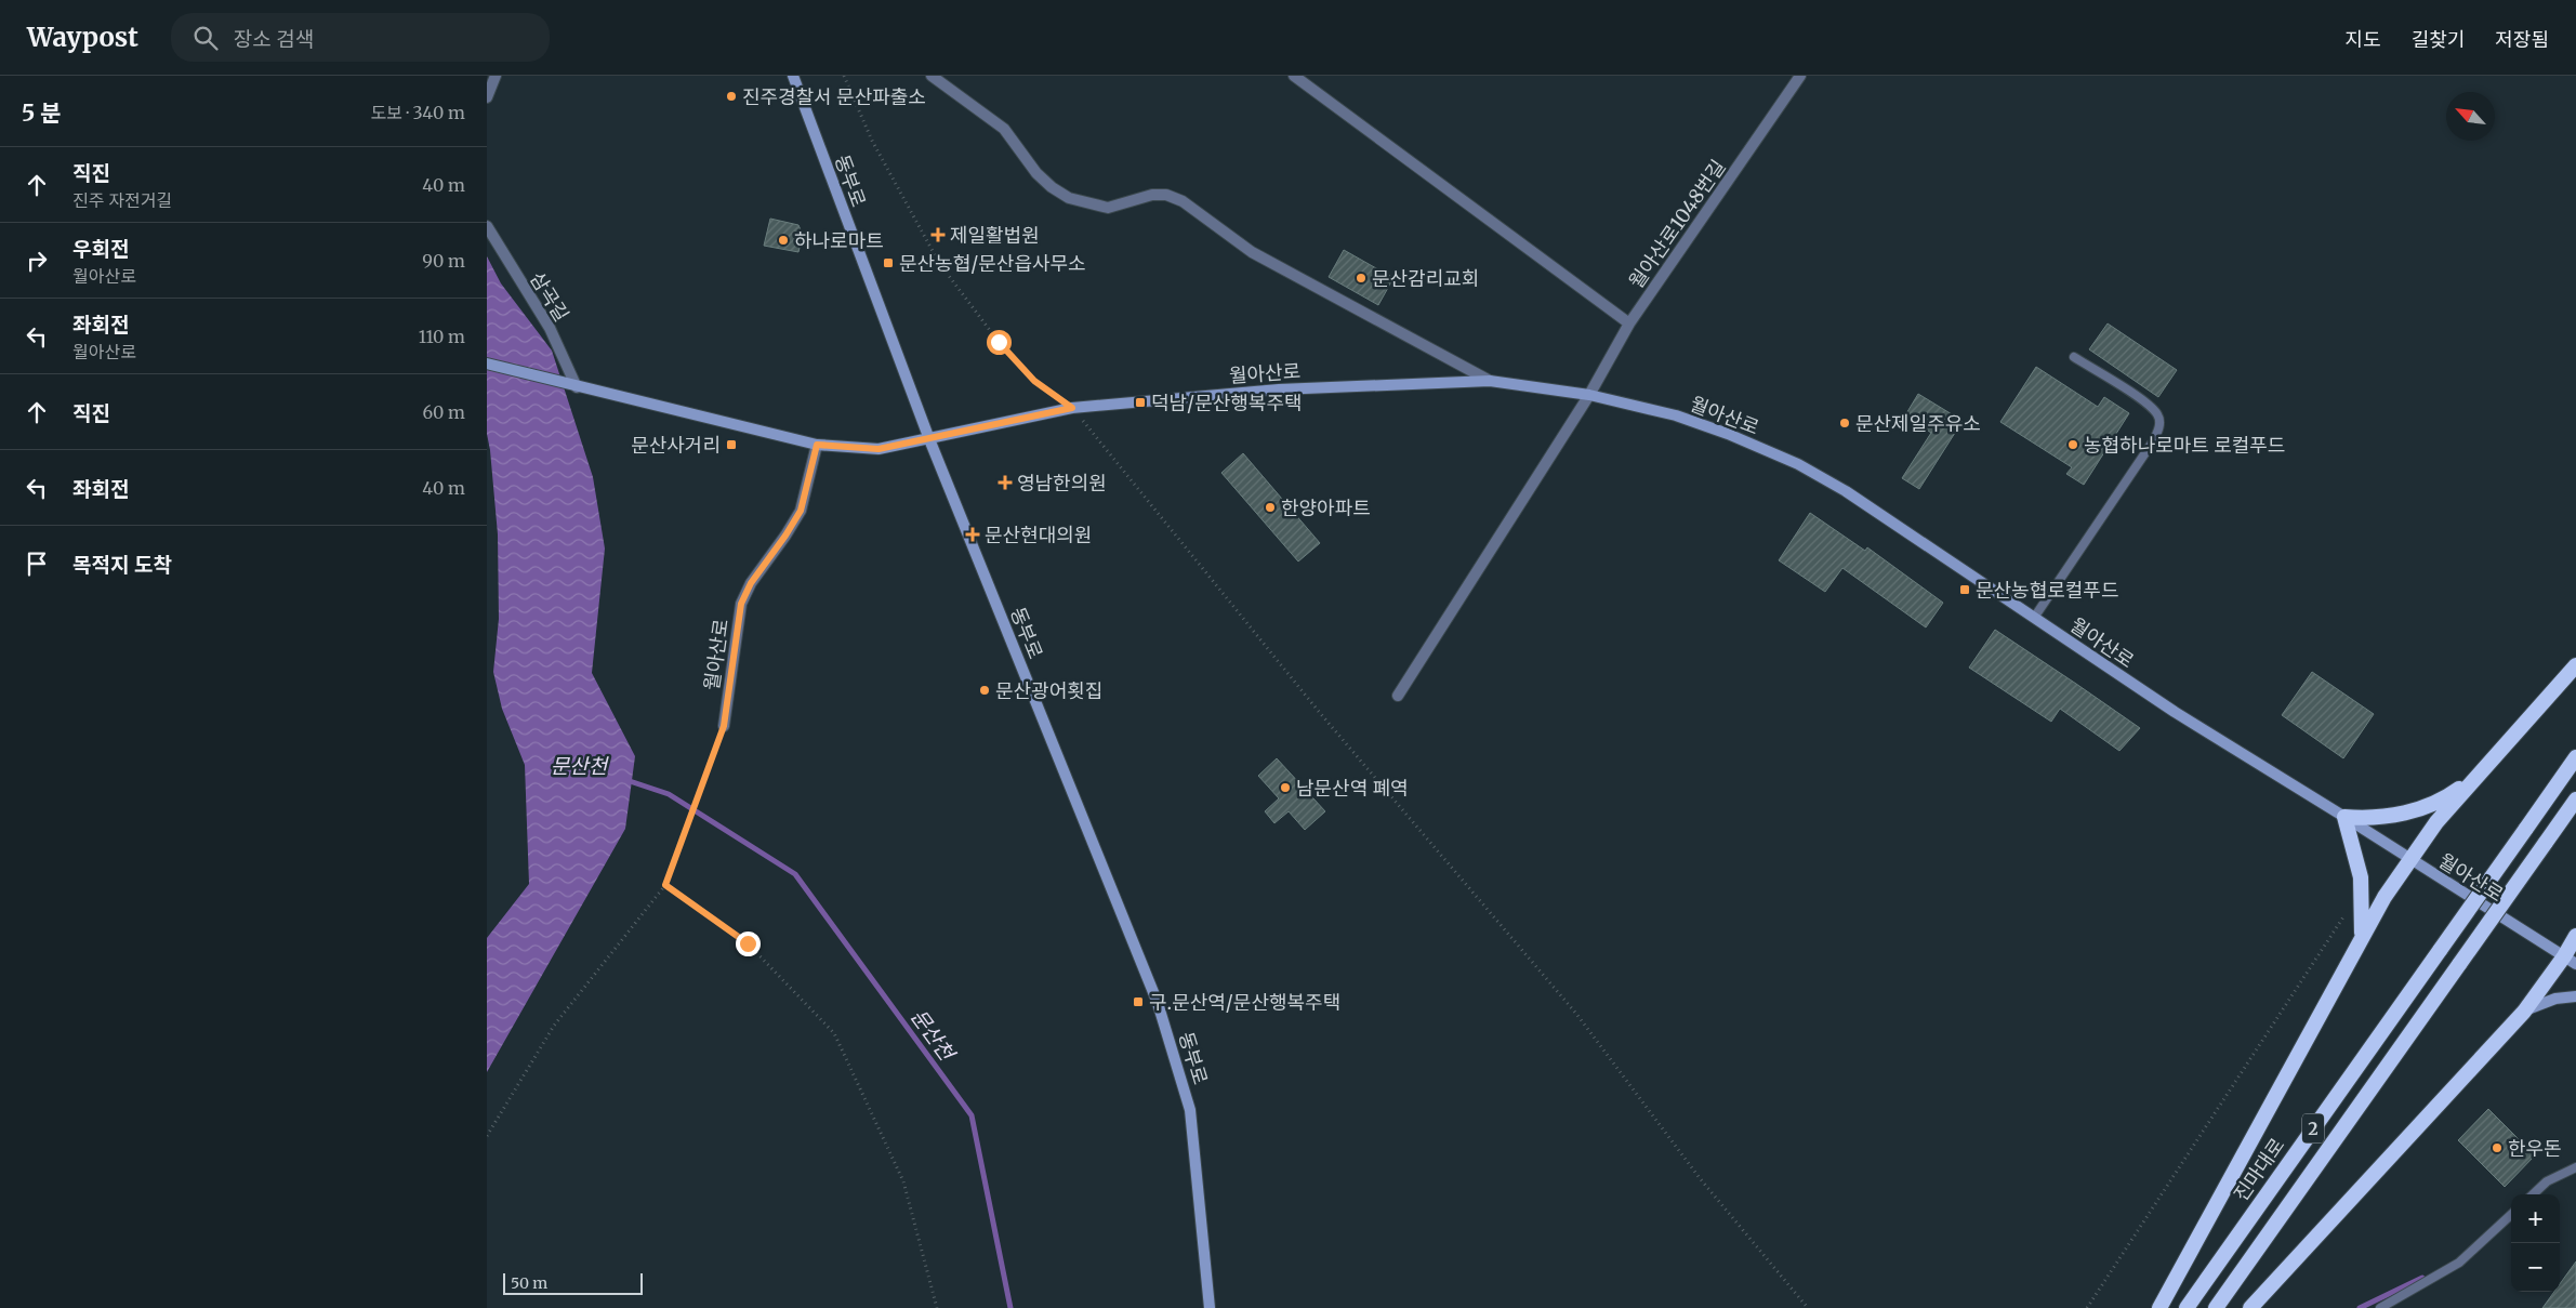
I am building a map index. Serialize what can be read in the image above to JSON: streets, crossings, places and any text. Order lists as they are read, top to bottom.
{
  "streets": {
    "highway": ["2", "진마대로"],
    "main road": ["동부로", "월아산로"],
    "street": ["월아산로1048번길", "삼곡길"]
  },
  "crossings": [
    ["동부로", "월아산로"],
    ["월아산로1048번길", "월아산로"],
    ["삼곡길", "월아산로"]
  ],
  "water": ["문산천"],
  "places": {
    "other": [
      "진주경찰서 문산파출소",
      "하나로마트",
      "문산감리교회",
      "문산제일주유소",
      "농협하나로마트 로컬푸드",
      "한양아파트",
      "문산광어횟집",
      "남문산역 폐역",
      "한우돈"
    ],
    "health": ["제일활법원", "영남한의원", "문산현대의원"],
    "transit": [
      "문산농협/문산읍사무소",
      "덕남/문산행복주택",
      "문산사거리",
      "문산농협로컬푸드",
      "구.문산역/문산행복주택"
    ]
  },
  "scale_bar": "50 m",
  "north": "top left",
  "page": {
    "header": "Waypost",
    "search": "장소 검색",
    "nav": ["지도", "길찾기", "저장됨"],
    "heading": ["5 분", "도보 · 340 m"],
    "list": [
      ["직진", "진주 자전거길", "40 m"],
      ["우회전", "월아산로", "90 m"],
      ["좌회전", "월아산로", "110 m"],
      ["직진", "60 m"],
      ["좌회전", "40 m"],
      "목적지 도착"
    ],
    "map_buttons": ["+", "−"],
    "scale": "50 m"
  }
}
